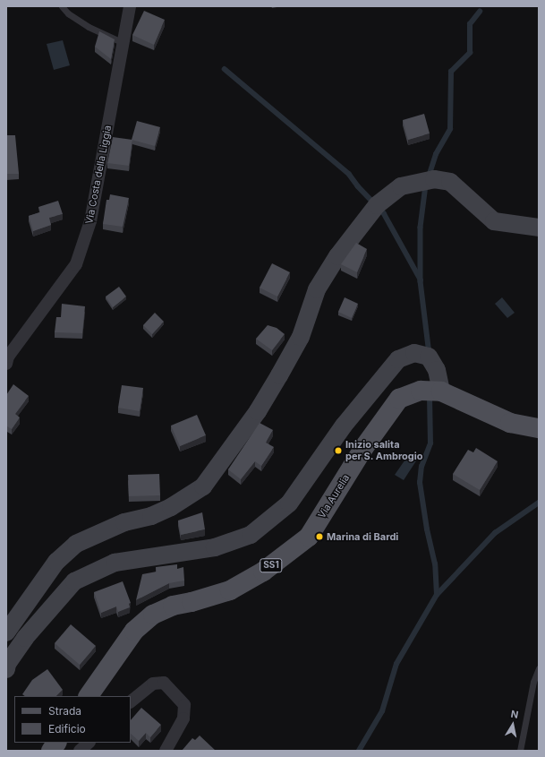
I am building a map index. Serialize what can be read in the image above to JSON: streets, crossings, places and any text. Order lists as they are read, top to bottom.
{
  "streets": {
    "main road": ["Via Aurelia", "SS1"],
    "street": ["Via Costa della Liggia"]
  },
  "places": ["Inizio salita per S. Ambrogio", "Marina di Bardi"],
  "legend": ["Strada", "Edificio"],
  "north": "top"
}
